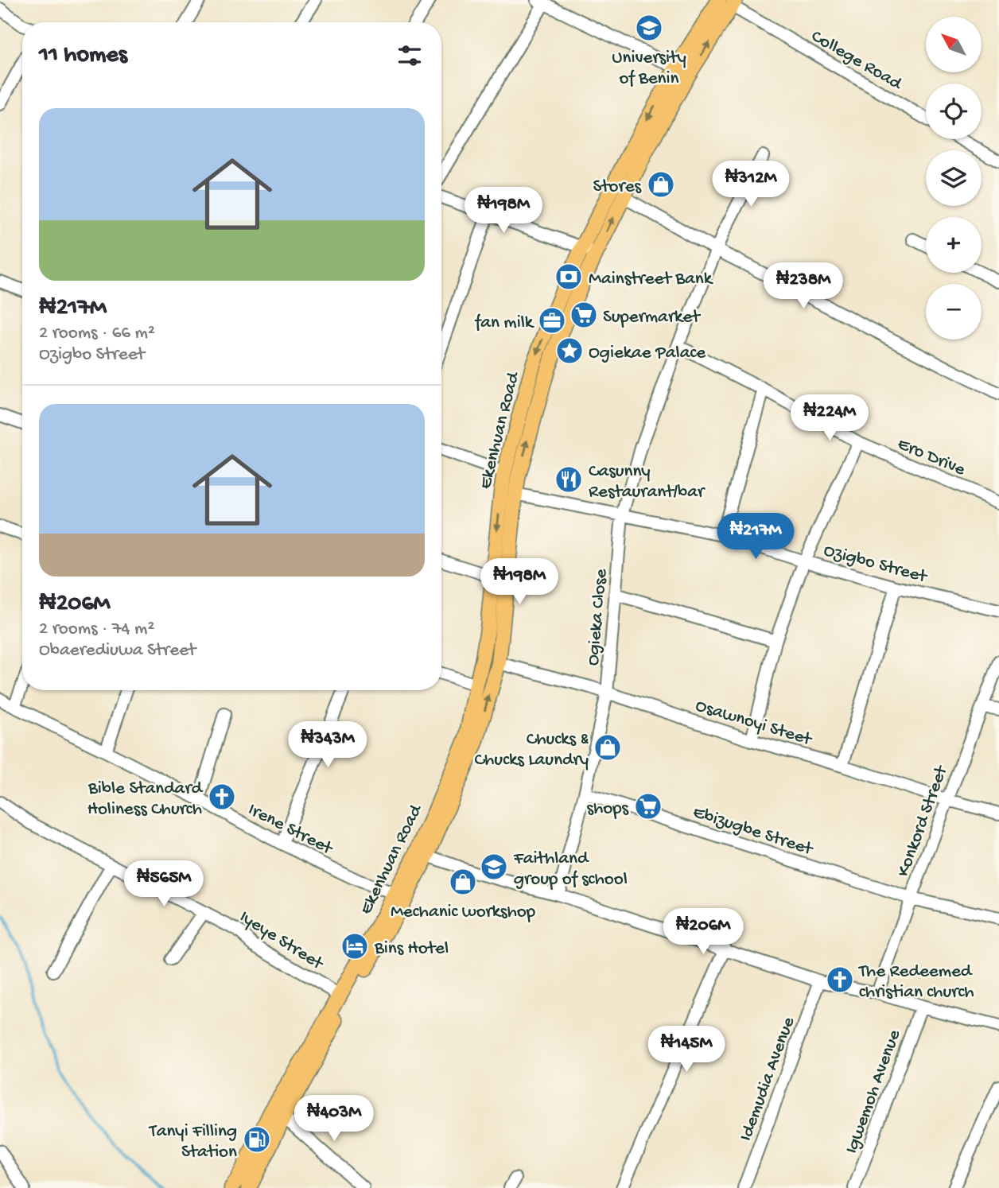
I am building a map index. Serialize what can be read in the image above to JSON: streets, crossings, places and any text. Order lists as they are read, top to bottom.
{
  "streets": {
    "main road": ["Ekenhuan Road"],
    "street": [
      "College Road",
      "Ero Drive",
      "Ozigbo Street",
      "Ogieka Close",
      "Osawnoyi Steet",
      "Konkord Street",
      "Irene Street",
      "Ebizugbe Street",
      "Iyeye Street",
      "Idemudia Avenue",
      "Igwemoh Avenue"
    ]
  },
  "crossings": [
    ["College Road", "Ekenhuan Road"],
    ["Ekenhuan Road", "Ozigbo Street"],
    ["Ekenhuan Road", "Osawnoyi Steet"],
    ["Ekenhuan Road", "Irene Street"],
    ["Ekenhuan Road", "Iyeye Street"],
    ["Ero Drive", "Ogieka Close"],
    ["Ozigbo Street", "Ogieka Close"],
    ["Ogieka Close", "Osawnoyi Steet"],
    ["Ogieka Close", "Ebizugbe Street"],
    ["Osawnoyi Steet", "Konkord Street"],
    ["Konkord Street", "Ebizugbe Street"]
  ],
  "places": {
    "school or university": ["University of Benin", "Faithland group of school"],
    "shop": ["Stores", "Chucks & Chucks Laundry", "Mechanic workshop"],
    "bank": ["Mainstreet Bank"],
    "supermarket": ["Supermarket", "shops"],
    "office": ["fan milk"],
    "place": ["Ogiekae Palace"],
    "restaurant": ["Casunny Restaurant/bar"],
    "church": ["Bible Standard Holiness Church", "The Redeemed christian church"],
    "hotel": ["Bins Hotel"],
    "fuel station": ["Tanyi Filling Station"]
  },
  "north": "top left",
  "page": {
    "map_buttons": ["+", "−"],
    "heading": "11 homes",
    "list": [
      {
        "name": "₦217M",
        "note": "2 rooms · 66 m² · Ozigbo Street"
      },
      {
        "name": "₦206M",
        "note": "2 rooms · 74 m² · Obaerediuwa Street"
      }
    ],
    "price": [
      "₦312M",
      "₦198M",
      "₦238M",
      "₦224M",
      "₦217M",
      "₦198M",
      "₦343M",
      "₦565M",
      "₦206M",
      "₦145M",
      "₦403M"
    ]
  }
}
